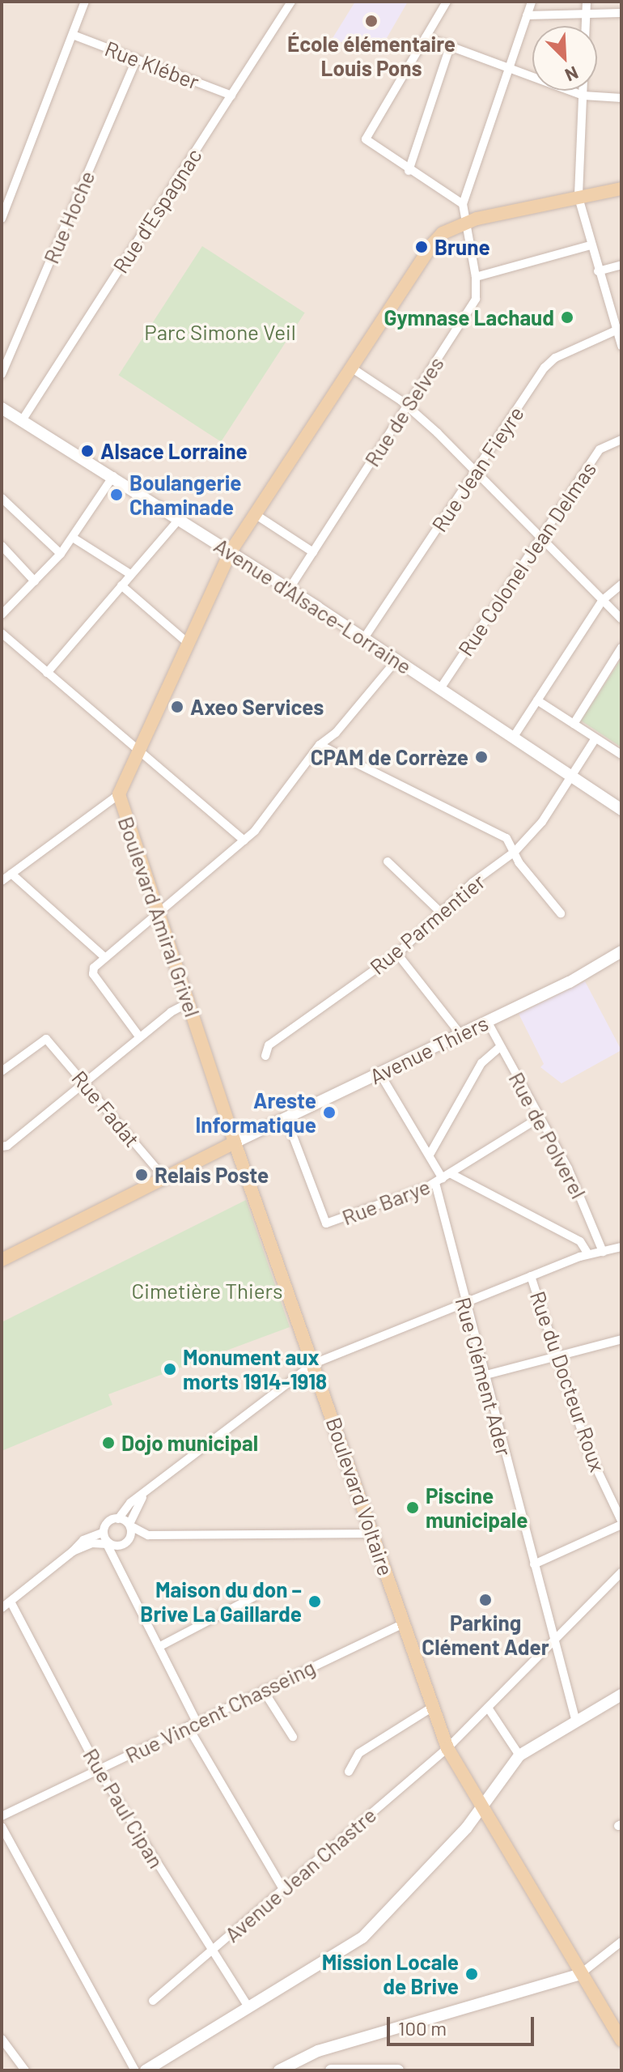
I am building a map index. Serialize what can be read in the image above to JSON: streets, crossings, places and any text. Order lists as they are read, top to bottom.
{
  "streets": {
    "main road": [
      "Avenue d'Alsace-Lorraine",
      "Boulevard Amiral Grivel",
      "Avenue Thiers",
      "Boulevard Voltaire"
    ],
    "street": [
      "Rue Kléber",
      "Rue d'Espagnac",
      "Rue Hoche",
      "Rue de Selves",
      "Rue Jean Fieyre",
      "Rue Colonel Jean Delmas",
      "Rue Parmentier",
      "Rue Fadat",
      "Rue de Polverel",
      "Rue Barye",
      "Rue Clément Ader",
      "Rue du Docteur Roux",
      "Rue Vincent Chasseing",
      "Rue Paul Cipan",
      "Avenue Jean Chastre"
    ]
  },
  "crossings": [
    ["Rue Kléber", "Rue d'Espagnac"],
    ["Rue Kléber", "Rue Hoche"],
    ["Rue d'Espagnac", "Avenue d'Alsace-Lorraine"],
    ["Rue de Selves", "Avenue d'Alsace-Lorraine"],
    ["Rue de Selves", "Boulevard Amiral Grivel"],
    ["Rue Jean Fieyre", "Avenue d'Alsace-Lorraine"],
    ["Rue Colonel Jean Delmas", "Avenue d'Alsace-Lorraine"],
    ["Avenue d'Alsace-Lorraine", "Boulevard Amiral Grivel"],
    ["Avenue d'Alsace-Lorraine", "Rue Parmentier"],
    ["Boulevard Amiral Grivel", "Avenue Thiers"],
    ["Boulevard Amiral Grivel", "Boulevard Voltaire"],
    ["Avenue Thiers", "Rue de Polverel"],
    ["Avenue Thiers", "Rue Barye"],
    ["Avenue Thiers", "Rue Clément Ader"],
    ["Avenue Thiers", "Boulevard Voltaire"],
    ["Rue de Polverel", "Rue Barye"],
    ["Rue Barye", "Rue Clément Ader"],
    ["Rue Clément Ader", "Avenue Jean Chastre"],
    ["Boulevard Voltaire", "Rue Vincent Chasseing"],
    ["Boulevard Voltaire", "Avenue Jean Chastre"],
    ["Rue Vincent Chasseing", "Rue Paul Cipan"],
    ["Rue Paul Cipan", "Avenue Jean Chastre"]
  ],
  "parks": ["Parc Simone Veil", "Cimetière Thiers"],
  "places": [
    "École élémentaire Louis Pons",
    "Brune",
    "Gymnase Lachaud",
    "Alsace Lorraine",
    "Boulangerie Chaminade",
    "Axeo Services",
    "CPAM de Corrèze",
    "Areste Informatique",
    "Relais Poste",
    "Monument aux morts 1914-1918",
    "Dojo municipal",
    "Piscine municipale",
    "Parking Clément Ader",
    "Maison du don – Brive La Gaillarde",
    "Mission Locale de Brive"
  ],
  "scale_bar": "100 m",
  "north": "bottom right"
}
